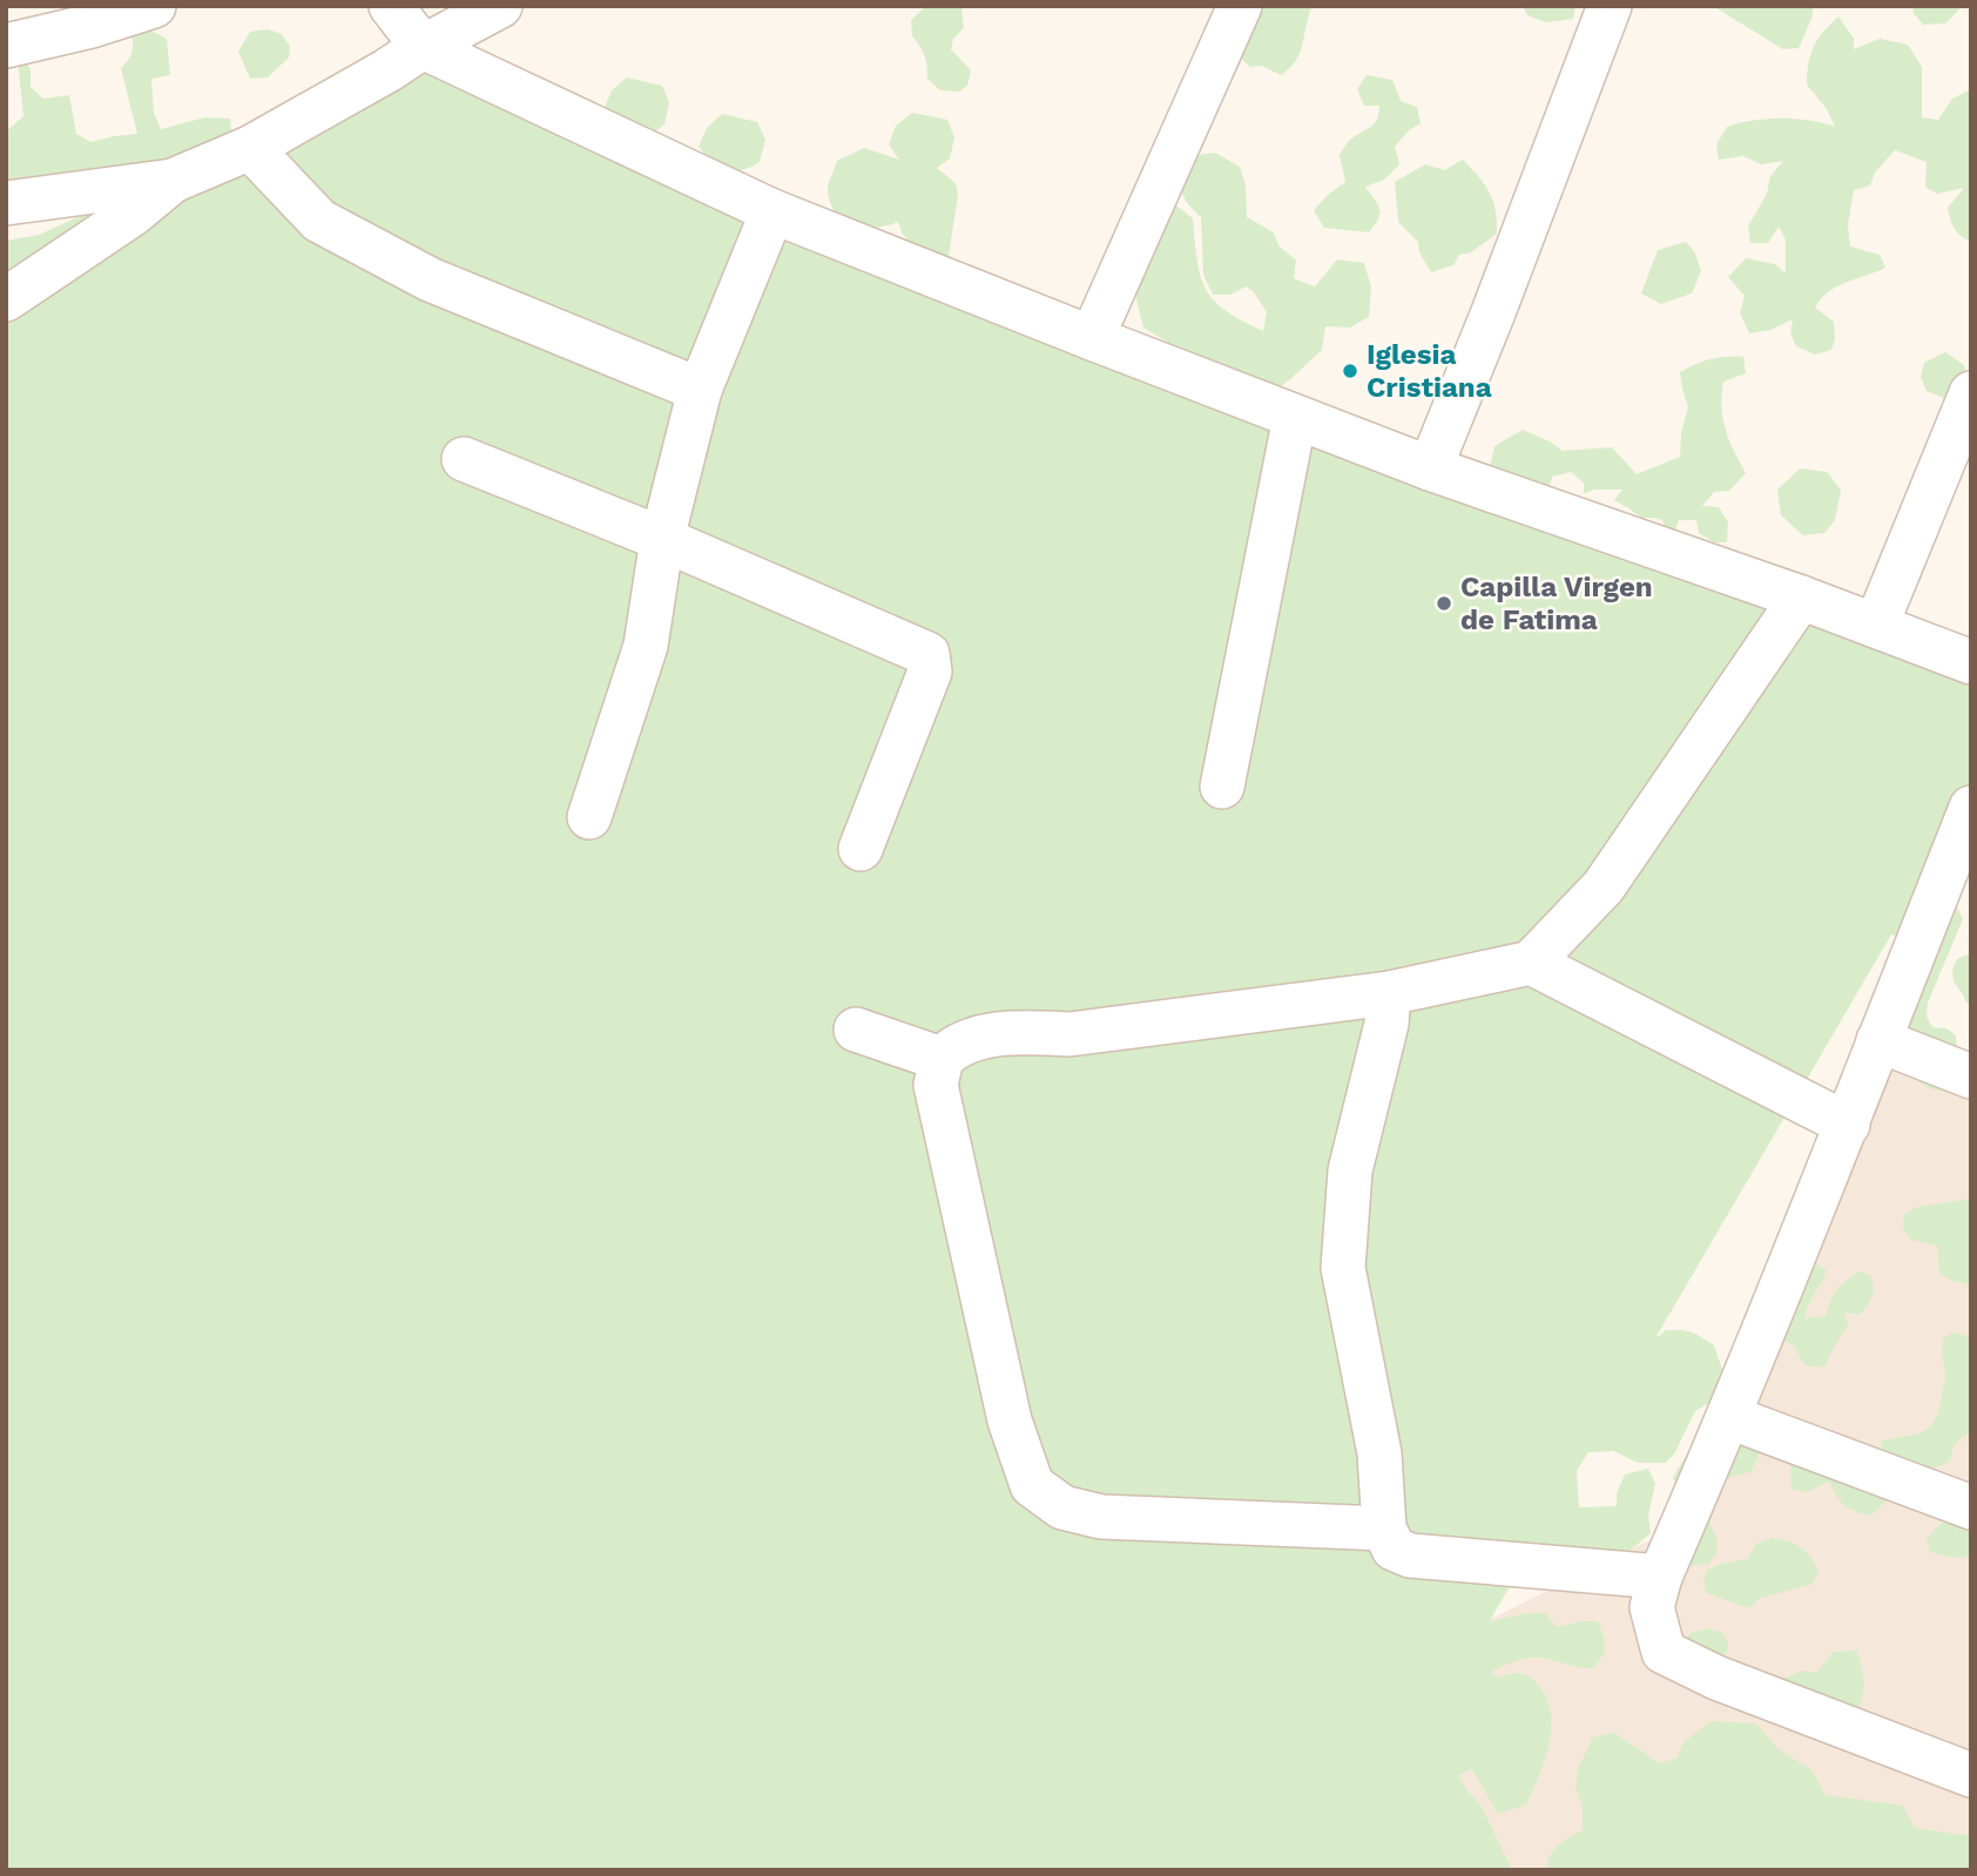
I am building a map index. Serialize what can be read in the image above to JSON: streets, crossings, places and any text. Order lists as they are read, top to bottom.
{
  "places": ["Iglesia Cristiana", "Capilla Virgen de Fatima"]
}
